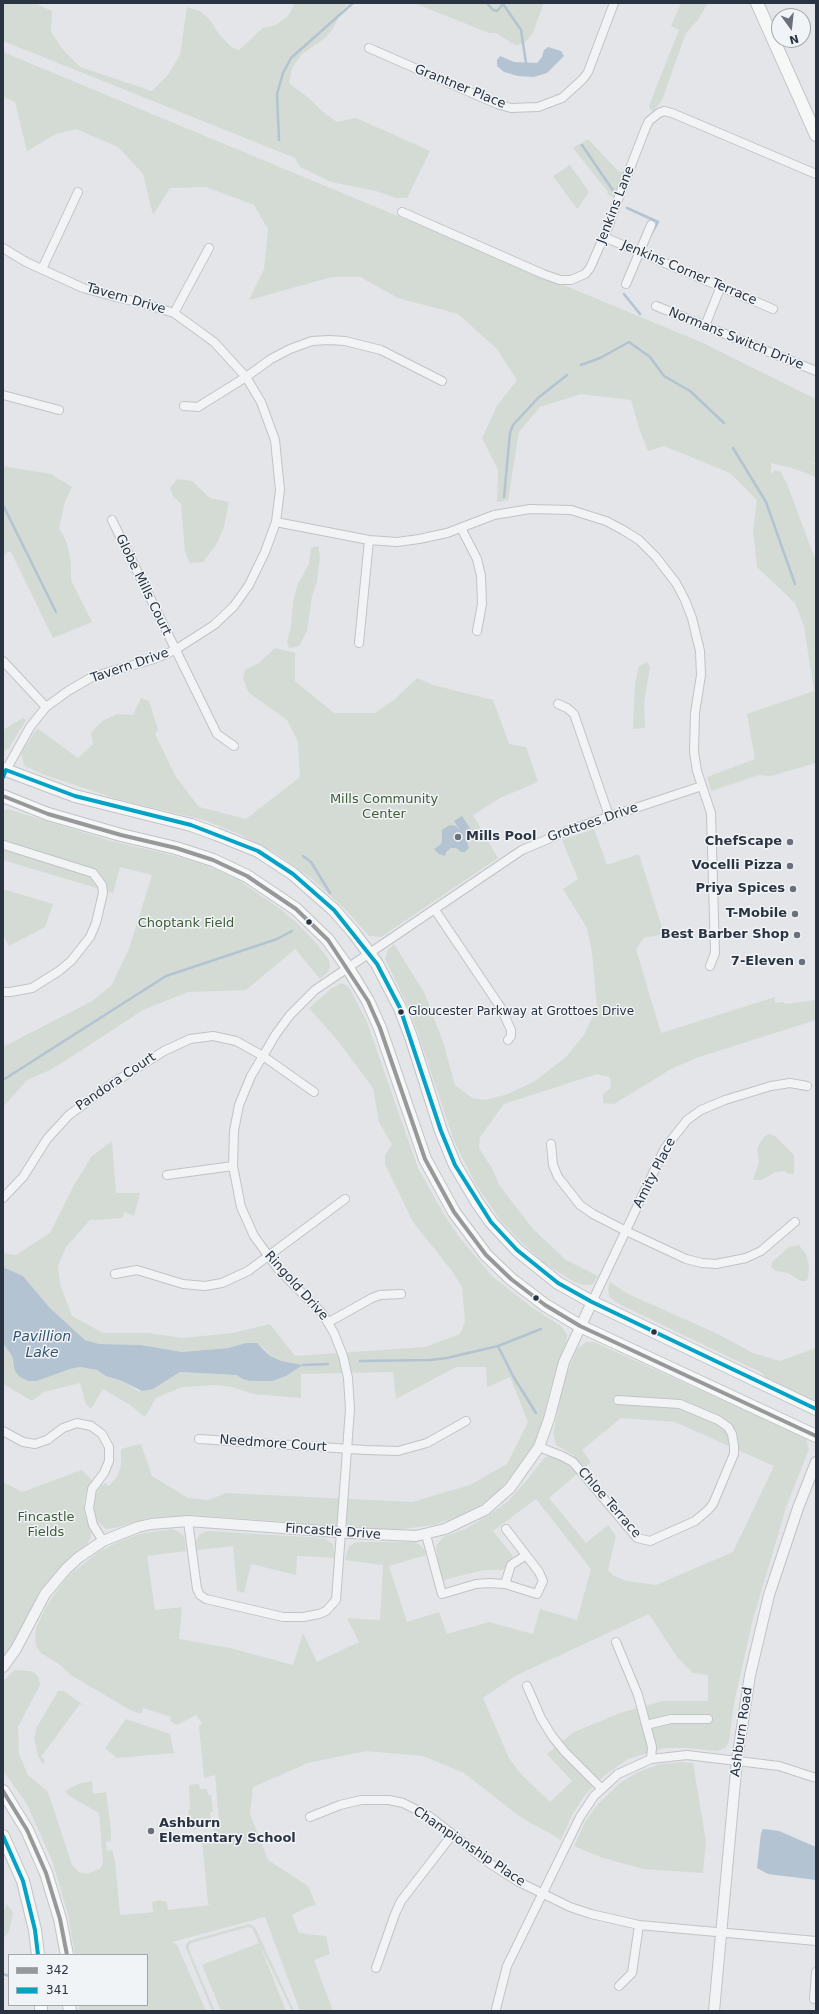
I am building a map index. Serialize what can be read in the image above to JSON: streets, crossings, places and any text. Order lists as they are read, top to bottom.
{
  "streets": {
    "street": [
      "Grantner Place",
      "Jenkins Lane",
      "Jenkins Corner Terrace",
      "Tavern Drive",
      "Normans Switch Drive",
      "Globe Mills Court",
      "Grottoes Drive",
      "Pandora Court",
      "Amity Place",
      "Ringold Drive",
      "Needmore Court",
      "Chloe Terrace",
      "Fincastle Drive",
      "Ashburn Road",
      "Championship Place"
    ]
  },
  "crossings": [
    ["Jenkins Lane", "Jenkins Corner Terrace"],
    ["Tavern Drive", "Globe Mills Court"],
    ["Grottoes Drive", "Ringold Drive"],
    ["Pandora Court", "Ringold Drive"],
    ["Amity Place", "Fincastle Drive"],
    ["Ringold Drive", "Needmore Court"],
    ["Ringold Drive", "Fincastle Drive"],
    ["Chloe Terrace", "Fincastle Drive"],
    ["Ashburn Road", "Championship Place"]
  ],
  "water": ["Pavillion Lake"],
  "parks": ["Mills Community Center", "Choptank Field", "Fincastle Fields"],
  "places": [
    "Mills Pool",
    "ChefScape",
    "Vocelli Pizza",
    "Priya Spices",
    "T-Mobile",
    "Best Barber Shop",
    "7-Eleven",
    "Gloucester Parkway at Grottoes Drive",
    "Ashburn Elementary School"
  ],
  "lines": ["transit line 341", "transit line 342"],
  "legend": ["342", "341"],
  "north": "bottom"
}
